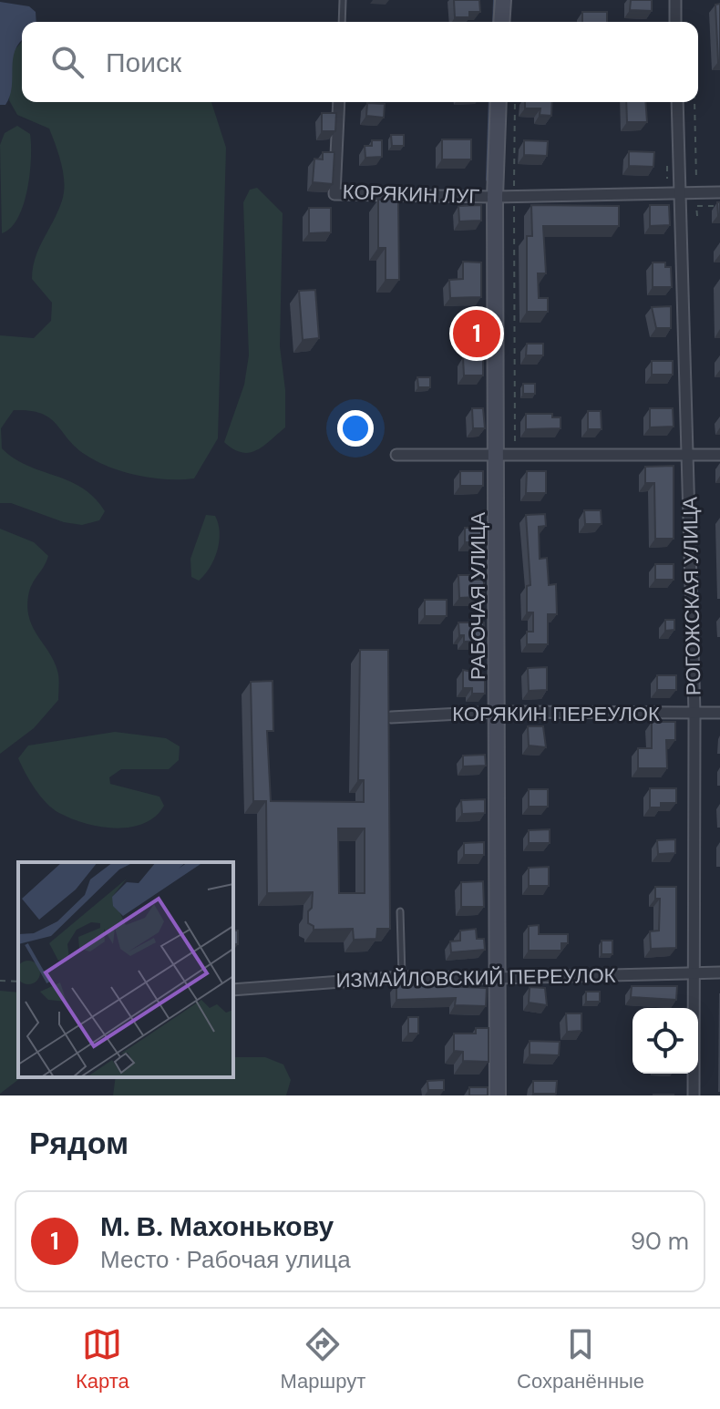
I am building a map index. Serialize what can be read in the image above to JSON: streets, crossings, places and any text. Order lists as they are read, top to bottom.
{
  "streets": {
    "main road": ["РАБОЧАЯ УЛИЦА"],
    "street": [
      "КОРЯКИН ЛУГ",
      "РОГОЖСКАЯ УЛИЦА",
      "КОРЯКИН ПЕРЕУЛОК",
      "ИЗМАЙЛОВСКИЙ ПЕРЕУЛОК"
    ]
  },
  "crossings": [
    ["КОРЯКИН ЛУГ", "РАБОЧАЯ УЛИЦА"],
    ["РАБОЧАЯ УЛИЦА", "КОРЯКИН ПЕРЕУЛОК"],
    ["РАБОЧАЯ УЛИЦА", "ИЗМАЙЛОВСКИЙ ПЕРЕУЛОК"],
    ["РОГОЖСКАЯ УЛИЦА", "КОРЯКИН ПЕРЕУЛОК"],
    ["РОГОЖСКАЯ УЛИЦА", "ИЗМАЙЛОВСКИЙ ПЕРЕУЛОК"]
  ],
  "page": {
    "search": "Поиск",
    "pins": "1",
    "heading": "Рядом",
    "list": [
      {
        "mark": "1",
        "name": "М. В. Махонькову",
        "note": "Место · Рабочая улица",
        "value": "90 m"
      }
    ],
    "nav": ["Карта", "Маршрут", "Сохранённые"]
  }
}
